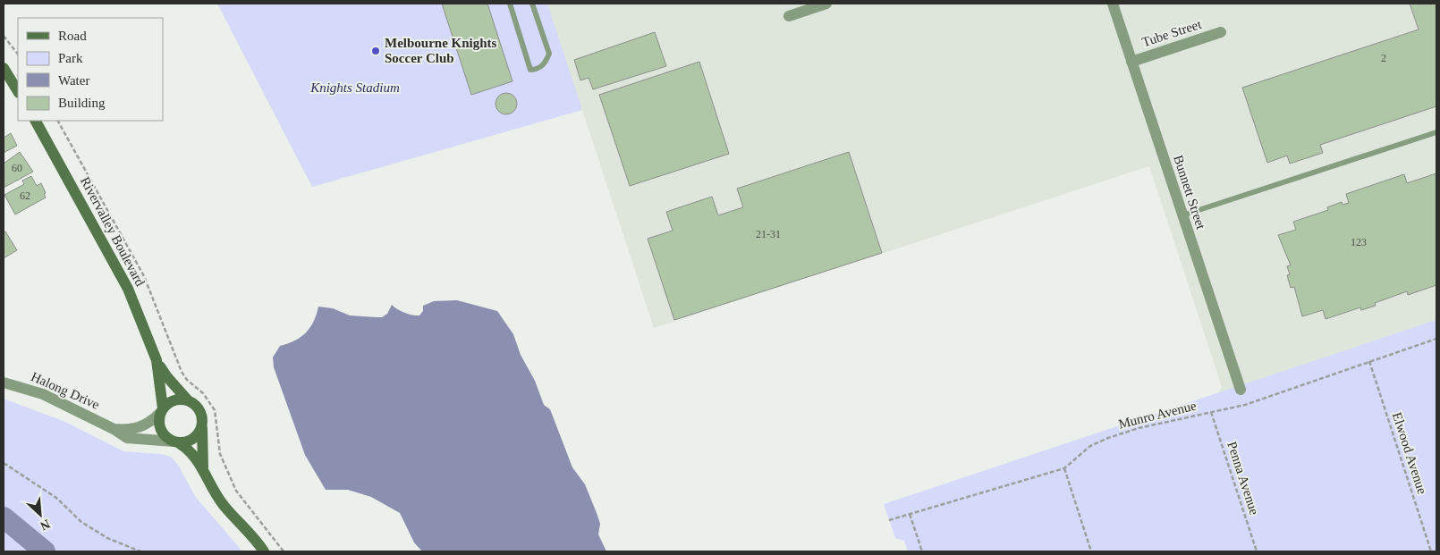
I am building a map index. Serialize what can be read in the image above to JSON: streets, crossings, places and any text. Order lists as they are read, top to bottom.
{
  "streets": {
    "street": [
      "Tube Street",
      "Bunnett Street",
      "Rivervalley Boulevard",
      "Halong Drive"
    ],
    "path": ["Munro Avenue", "Elwood Avenue", "Penna Avenue"]
  },
  "crossings": [
    ["Tube Street", "Bunnett Street"],
    ["Rivervalley Boulevard", "Halong Drive"],
    ["Munro Avenue", "Elwood Avenue"],
    ["Munro Avenue", "Penna Avenue"]
  ],
  "parks": ["Knights Stadium"],
  "places": ["Melbourne Knights Soccer Club"],
  "house_numbers": [
    "2",
    "60",
    "62",
    "21-31",
    "123"
  ],
  "legend": [
    "Road",
    "Park",
    "Water",
    "Building"
  ],
  "north": "bottom right"
}
